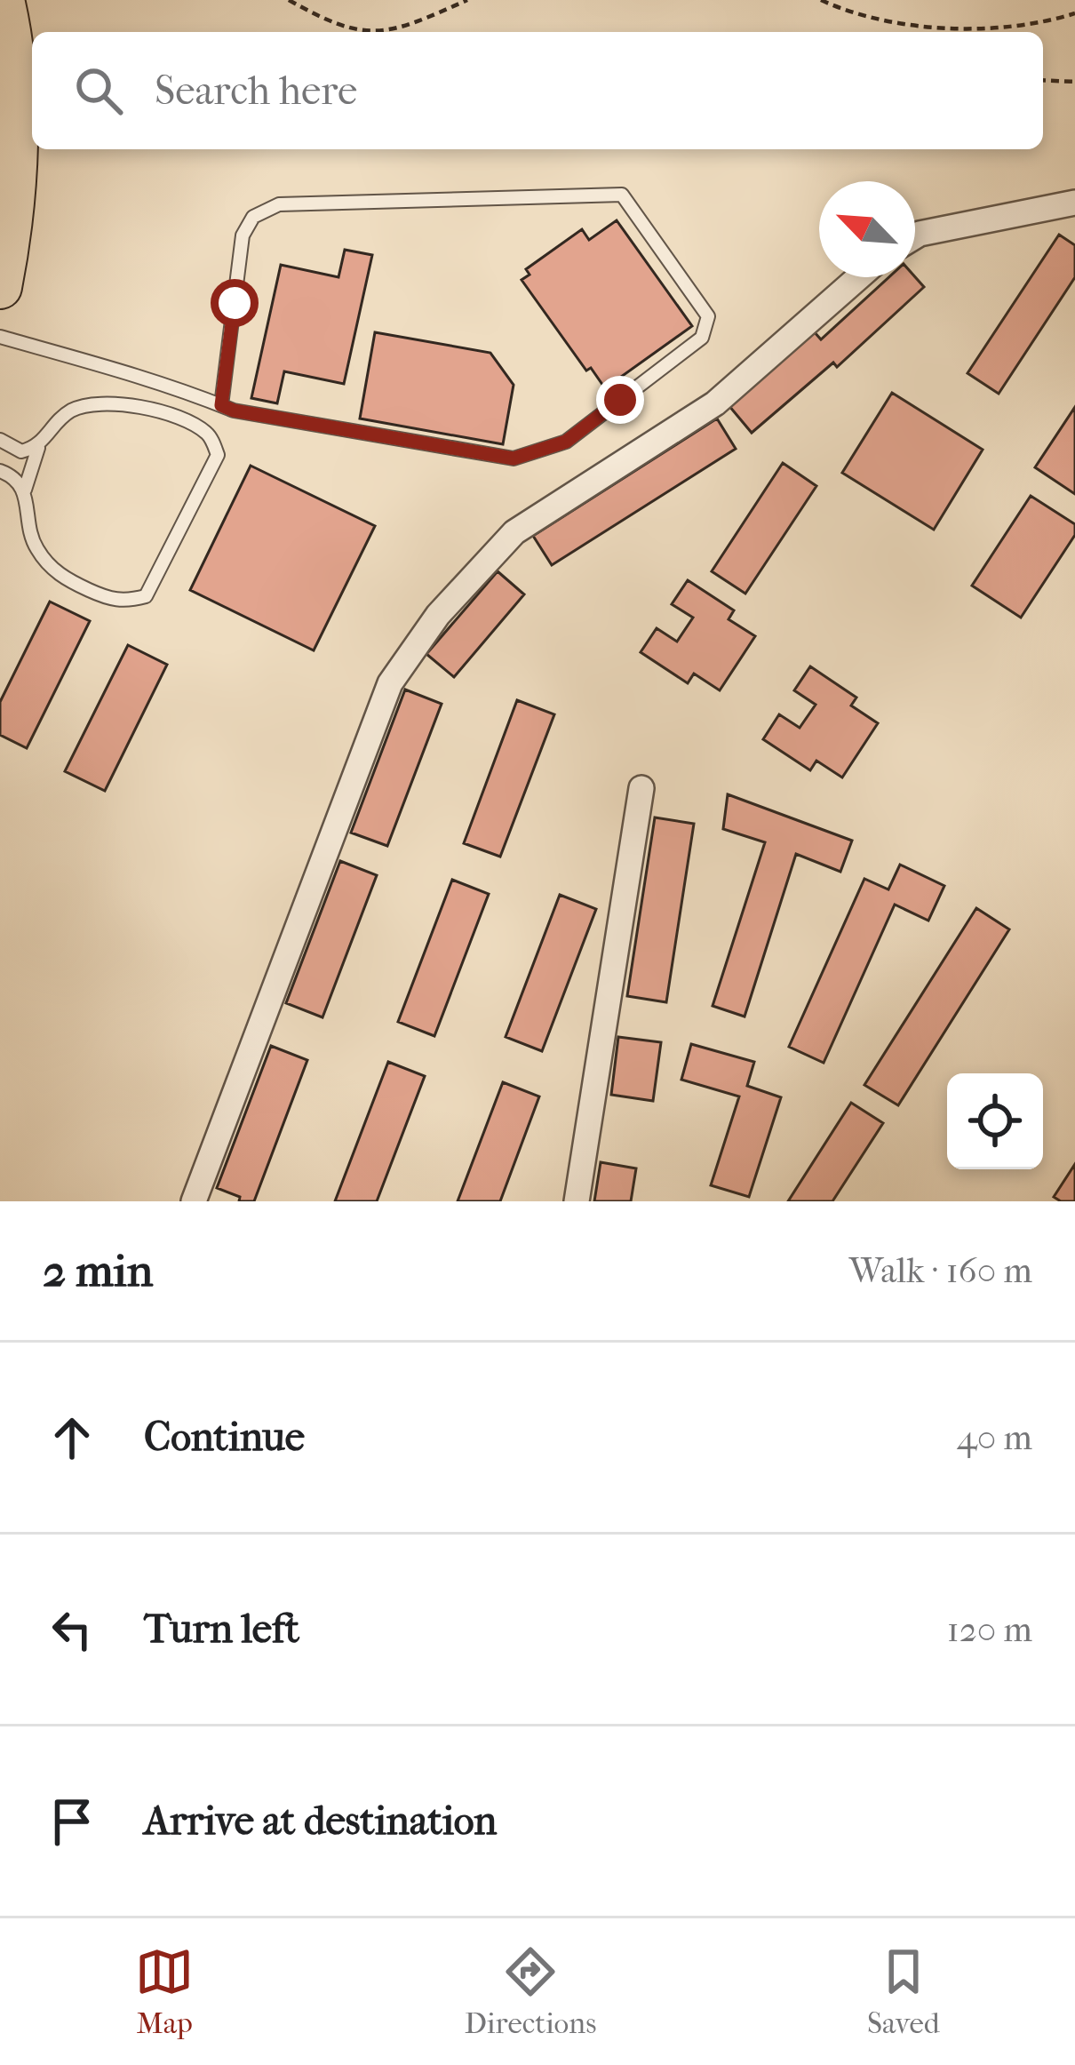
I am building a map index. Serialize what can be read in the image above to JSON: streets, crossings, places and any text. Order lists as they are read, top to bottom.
{
  "north": "top left",
  "page": {
    "search": "Search here",
    "heading": ["2 min", "Walk · 160 m"],
    "list": [
      ["Continue", "40 m"],
      ["Turn left", "120 m"],
      "Arrive at destination"
    ],
    "nav": ["Map", "Directions", "Saved"]
  }
}
